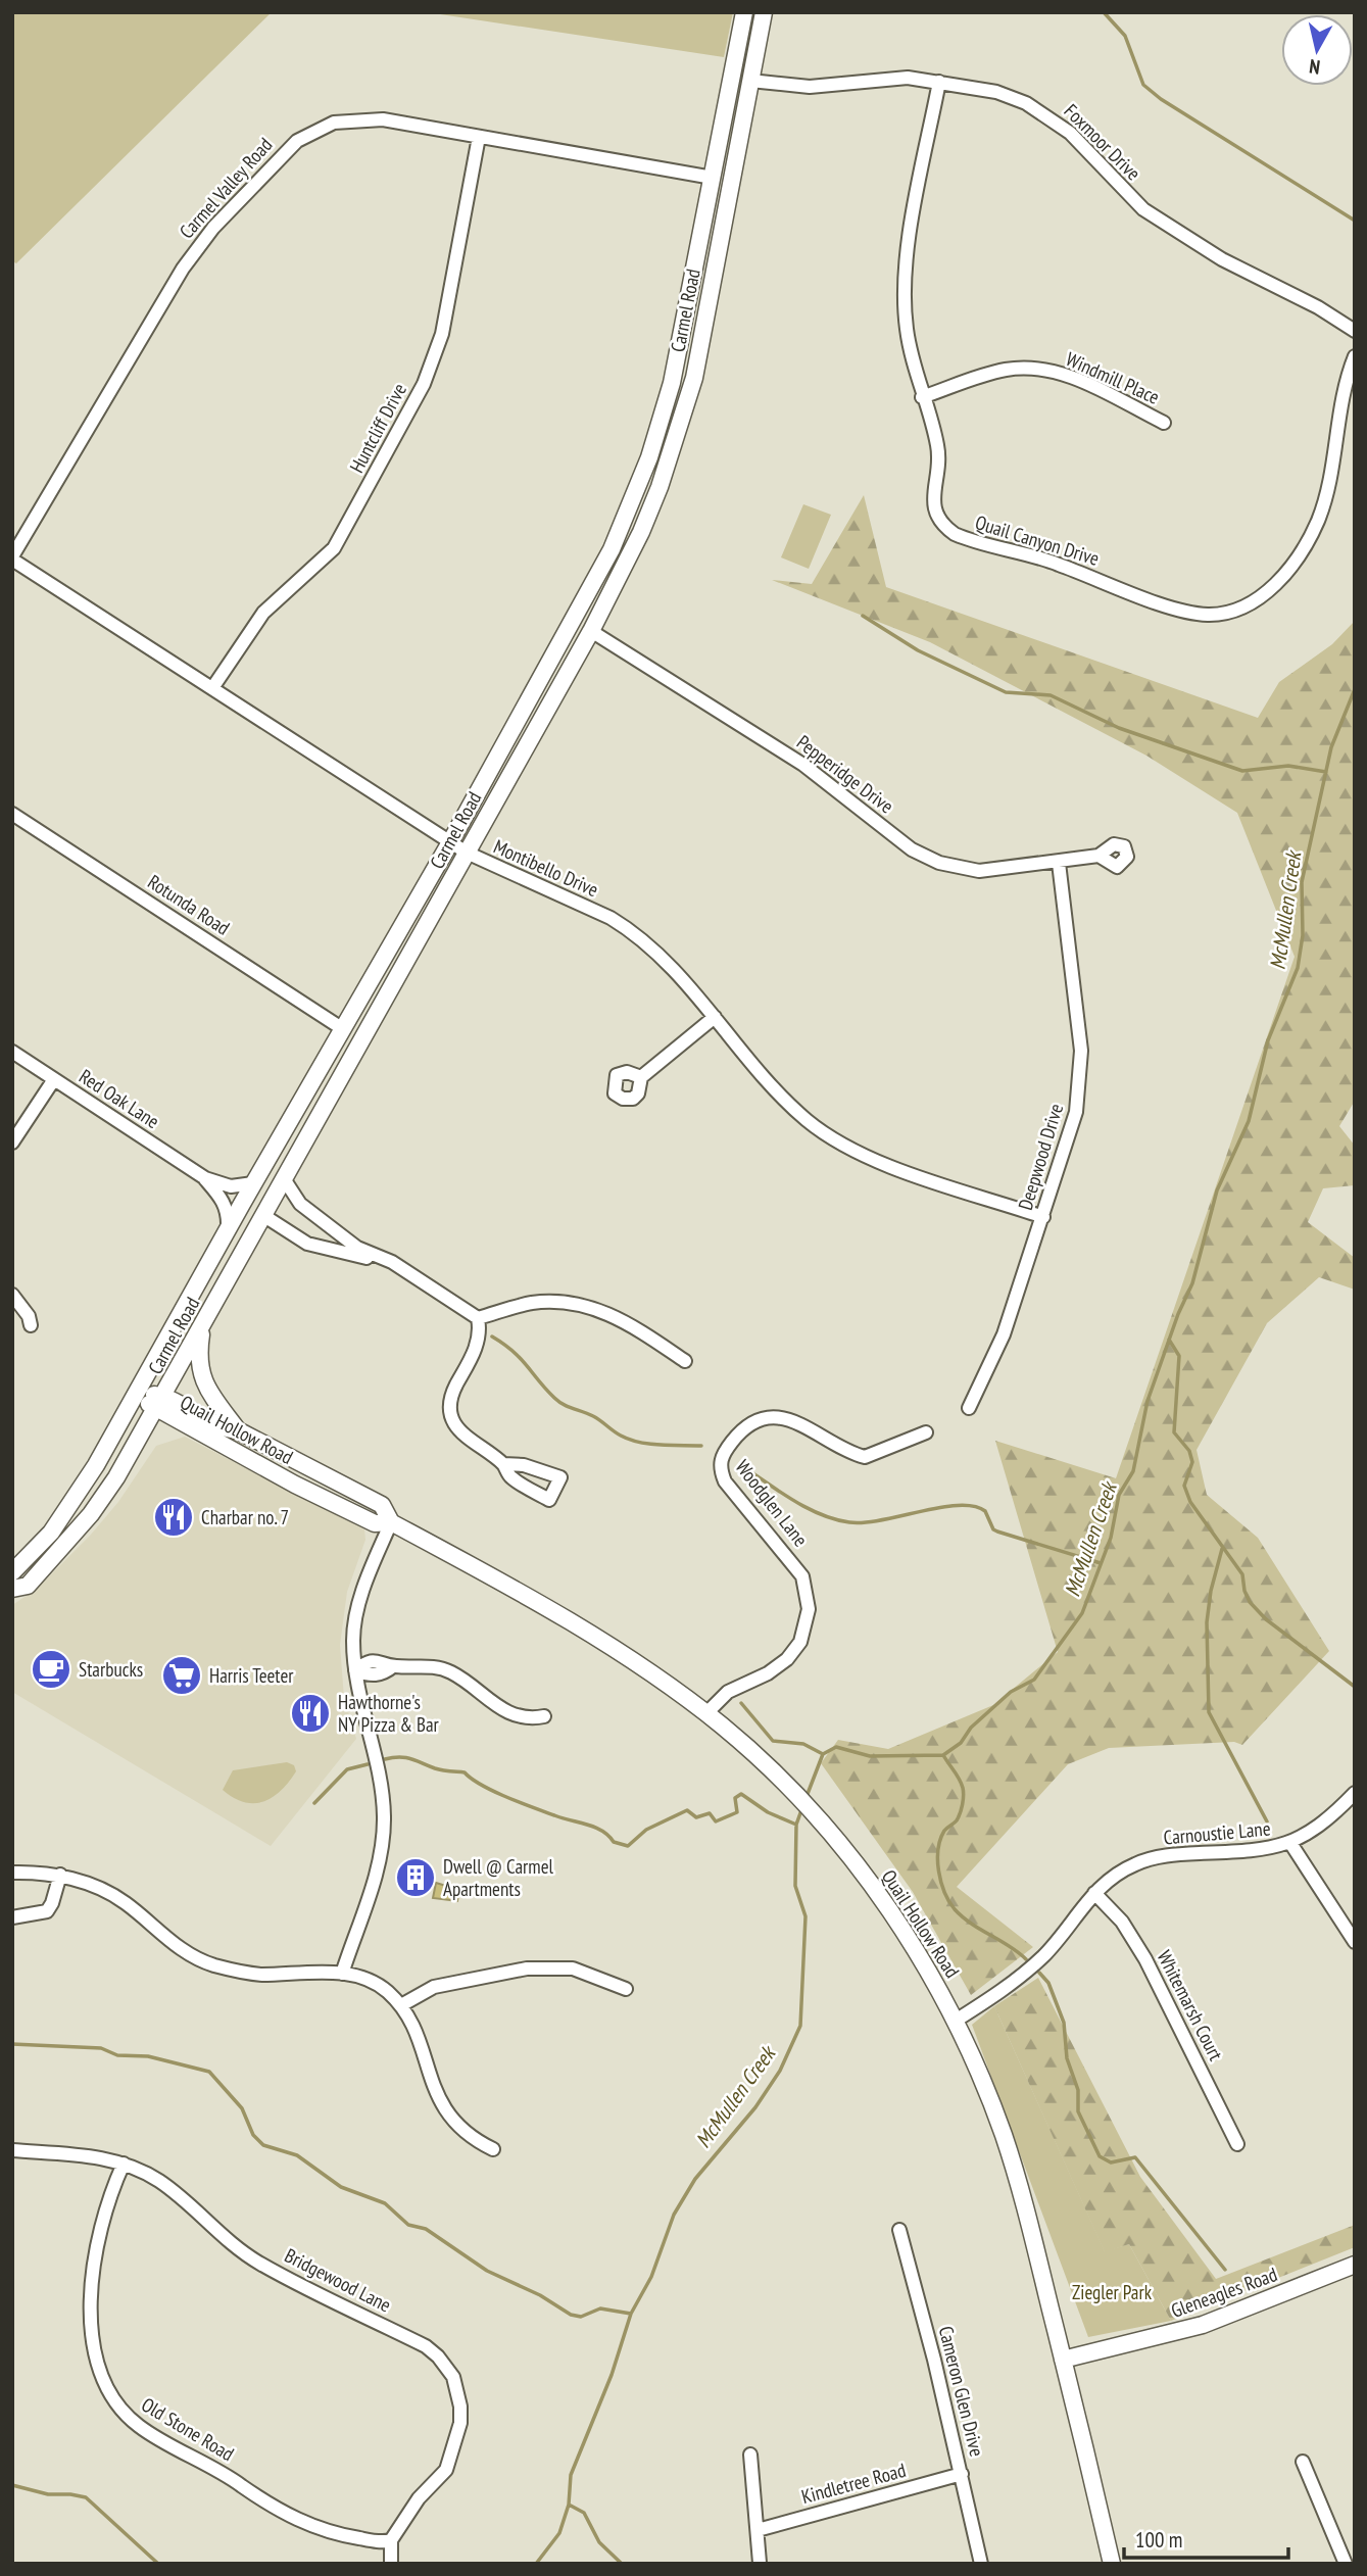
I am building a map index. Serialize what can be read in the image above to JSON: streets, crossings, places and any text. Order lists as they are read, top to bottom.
{
  "streets": {
    "main road": ["Carmel Road", "Quail Hollow Road", "Gleneagles Road"],
    "street": [
      "Foxmoor Drive",
      "Carmel Valley Road",
      "Windmill Place",
      "Huntcliff Drive",
      "Quail Canyon Drive",
      "Pepperidge Drive",
      "Montibello Drive",
      "Rotunda Road",
      "Red Oak Lane",
      "Deepwood Drive",
      "Woodglen Lane",
      "Carnoustie Lane",
      "Whitemarsh Court",
      "Bridgewood Lane",
      "Cameron Glen Drive",
      "Old Stone Road",
      "Kindletree Road"
    ]
  },
  "crossings": [
    ["Foxmoor Drive", "Carmel Road"],
    ["Foxmoor Drive", "Quail Canyon Drive"],
    ["Carmel Valley Road", "Carmel Road"],
    ["Carmel Valley Road", "Huntcliff Drive"],
    ["Carmel Valley Road", "Montibello Drive"],
    ["Carmel Road", "Pepperidge Drive"],
    ["Carmel Road", "Montibello Drive"],
    ["Carmel Road", "Rotunda Road"],
    ["Carmel Road", "Red Oak Lane"],
    ["Carmel Road", "Quail Hollow Road"],
    ["Windmill Place", "Quail Canyon Drive"],
    ["Huntcliff Drive", "Montibello Drive"],
    ["Pepperidge Drive", "Deepwood Drive"],
    ["Montibello Drive", "Deepwood Drive"],
    ["Quail Hollow Road", "Woodglen Lane"],
    ["Quail Hollow Road", "Carnoustie Lane"],
    ["Quail Hollow Road", "Gleneagles Road"],
    ["Carnoustie Lane", "Whitemarsh Court"],
    ["Bridgewood Lane", "Old Stone Road"],
    ["Cameron Glen Drive", "Kindletree Road"]
  ],
  "water": ["McMullen Creek"],
  "parks": ["Ziegler Park"],
  "places": {
    "restaurant": ["Charbar no. 7", "Hawthorne's NY Pizza & Bar"],
    "cafe": ["Starbucks"],
    "supermarket": ["Harris Teeter"],
    "building": ["Dwell @ Carmel Apartments"]
  },
  "scale_bar": "100 m",
  "north": "bottom"
}
